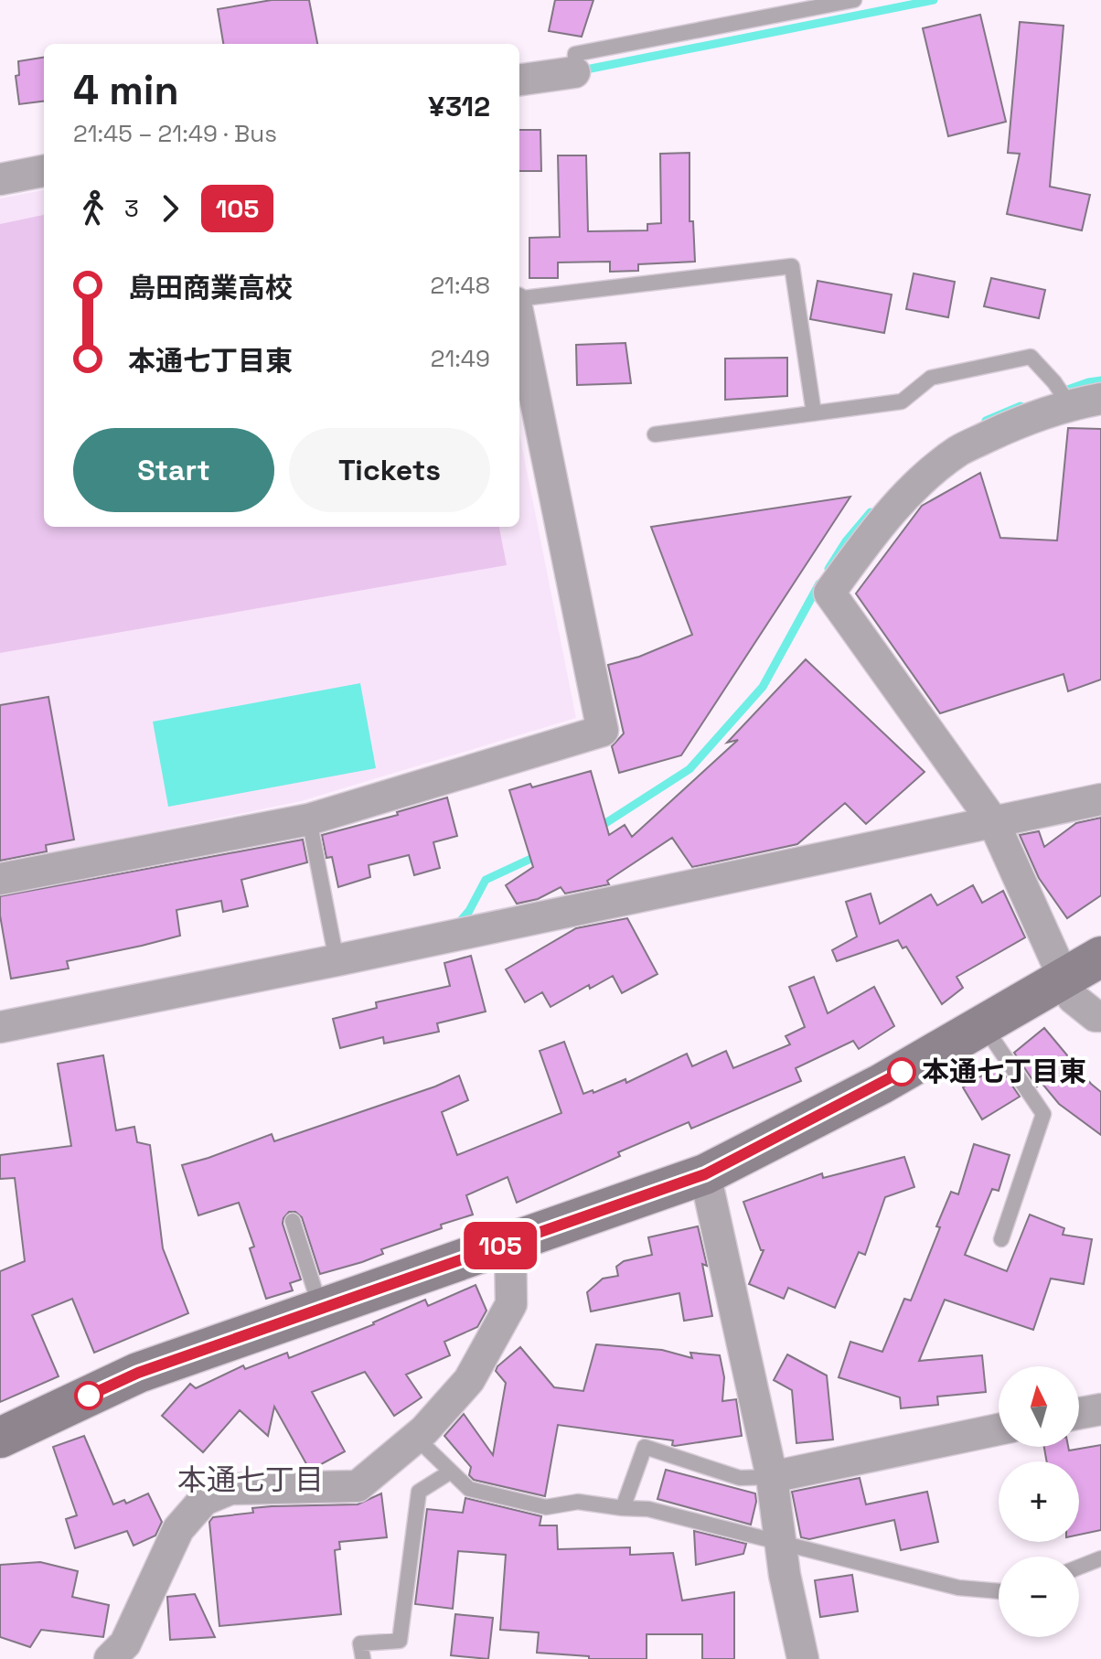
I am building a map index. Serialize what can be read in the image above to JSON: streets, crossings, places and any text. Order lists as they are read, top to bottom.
{
  "districts": ["本通七丁目"],
  "places": ["本通七丁目東"],
  "lines": ["bus line 105"],
  "north": "top",
  "page": {
    "on_map": "105",
    "heading": ["4 min", "21:45 – 21:49 · Bus", "¥312"],
    "legs": ["3", "105"],
    "list": [
      {
        "name": "島田商業高校",
        "value": "21:48"
      },
      {
        "name": "本通七丁目東",
        "value": "21:49"
      }
    ],
    "buttons": ["Start", "Tickets"],
    "map_buttons": ["+", "−"]
  }
}
